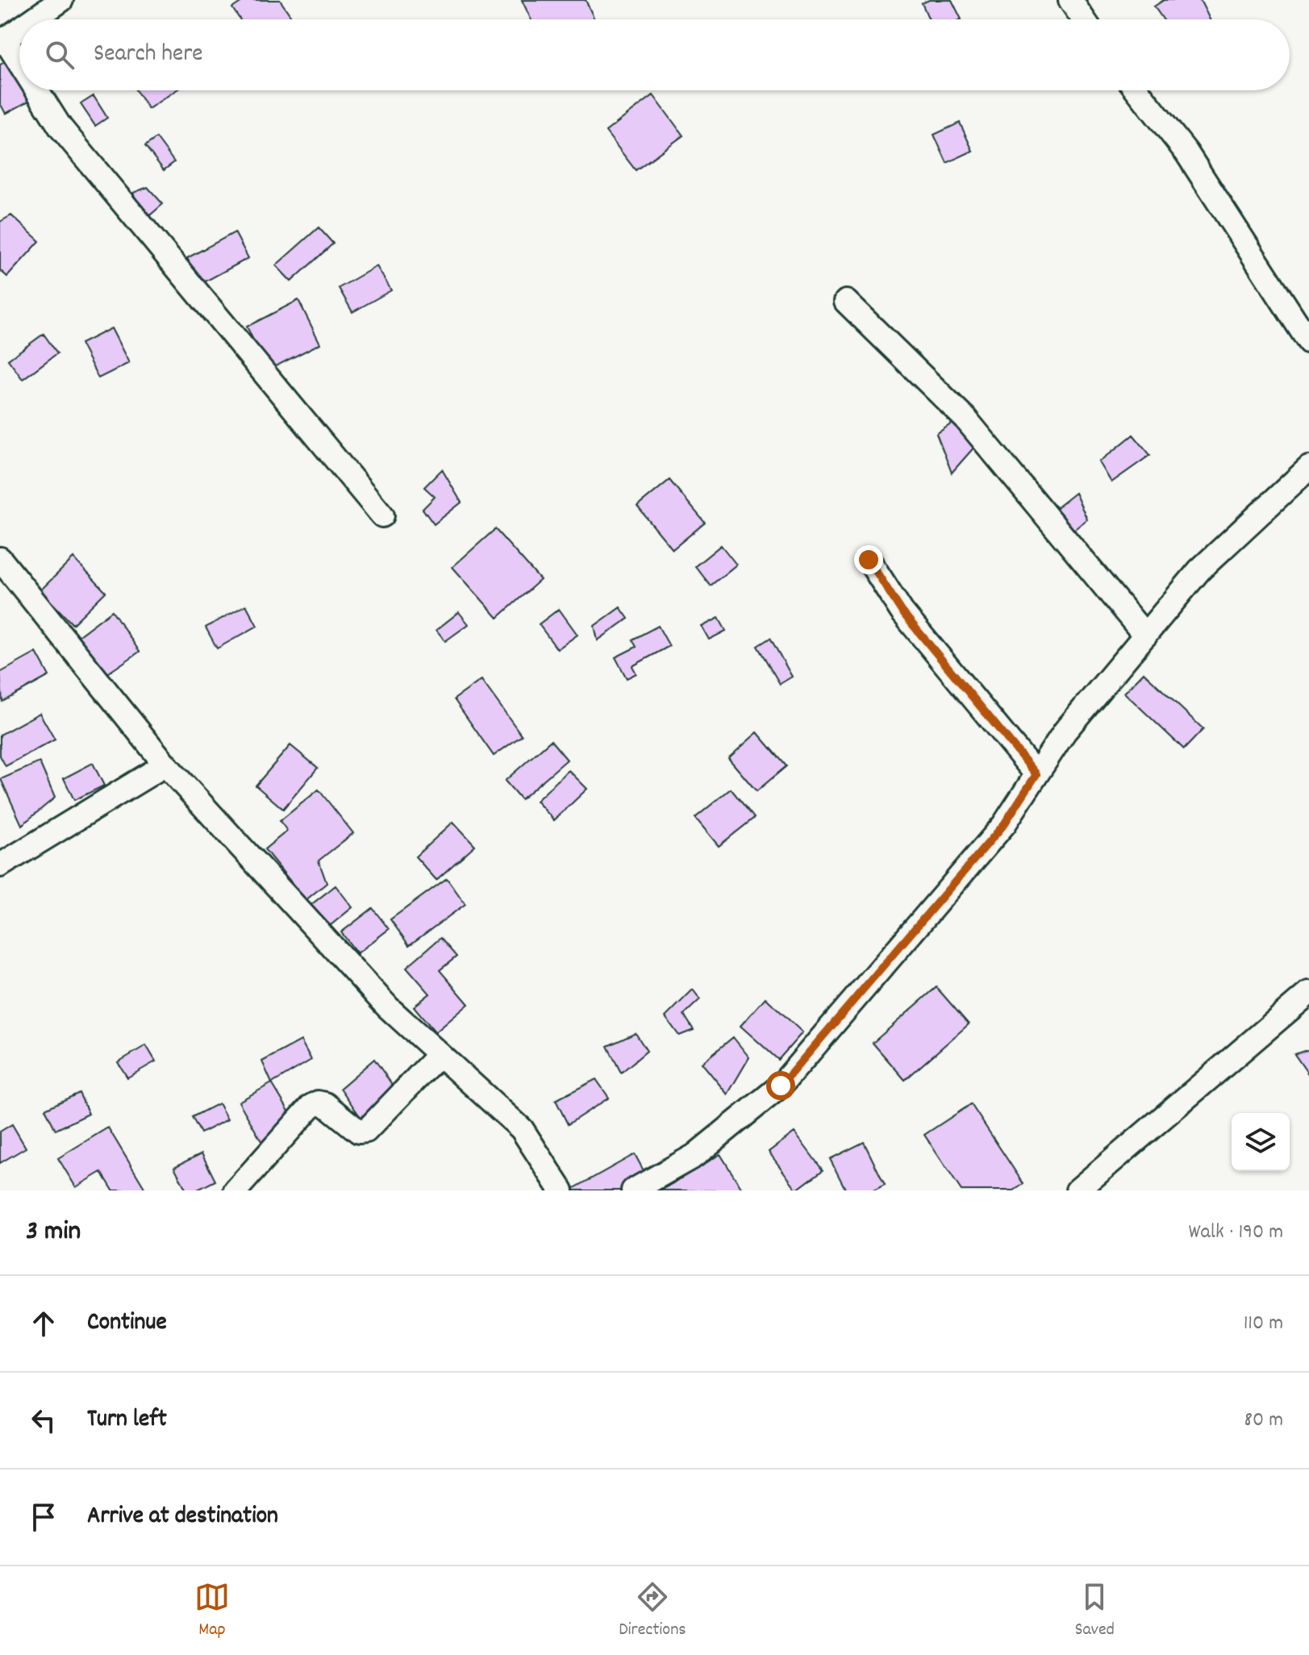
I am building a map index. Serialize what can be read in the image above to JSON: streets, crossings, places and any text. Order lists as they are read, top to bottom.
{
  "page": {
    "search": "Search here",
    "heading": ["3 min", "Walk · 190 m"],
    "list": [
      ["Continue", "110 m"],
      ["Turn left", "80 m"],
      "Arrive at destination"
    ],
    "nav": ["Map", "Directions", "Saved"]
  }
}
